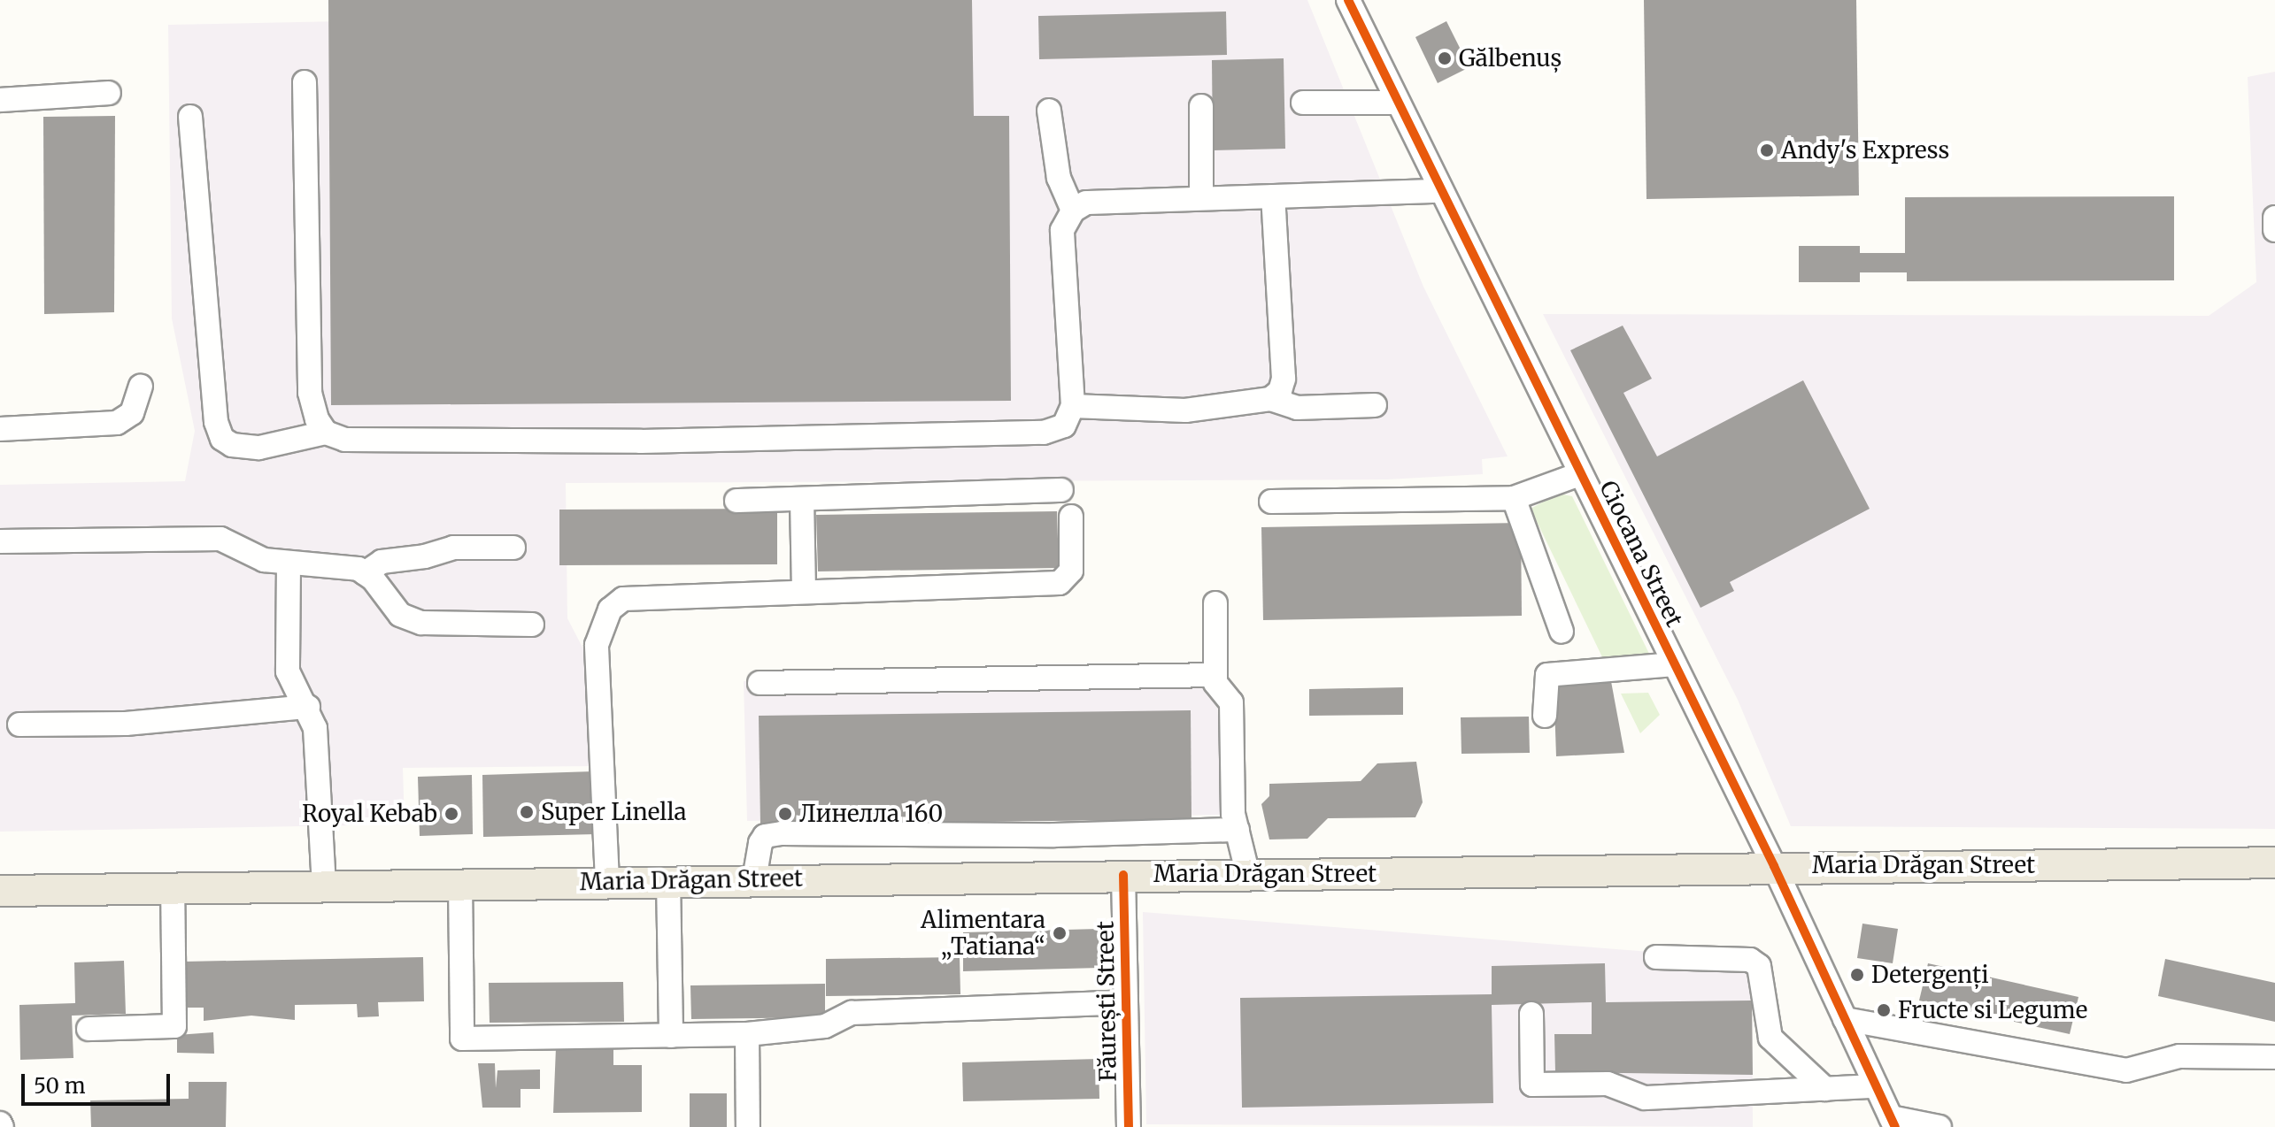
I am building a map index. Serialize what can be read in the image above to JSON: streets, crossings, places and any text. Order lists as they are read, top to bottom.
{
  "streets": {
    "main road": ["Maria Drăgan Street"],
    "street": ["Ciocana Street", "Făurești Street"]
  },
  "crossings": [
    ["Ciocana Street", "Maria Drăgan Street"],
    ["Maria Drăgan Street", "Făurești Street"]
  ],
  "places": [
    "Gălbenuș",
    "Andy's Express",
    "Super Linella",
    "Royal Kebab",
    "Линелла 160",
    "Alimentara „Tatiana“",
    "Detergenți",
    "Fructe si Legume"
  ],
  "scale_bar": "50 m"
}
